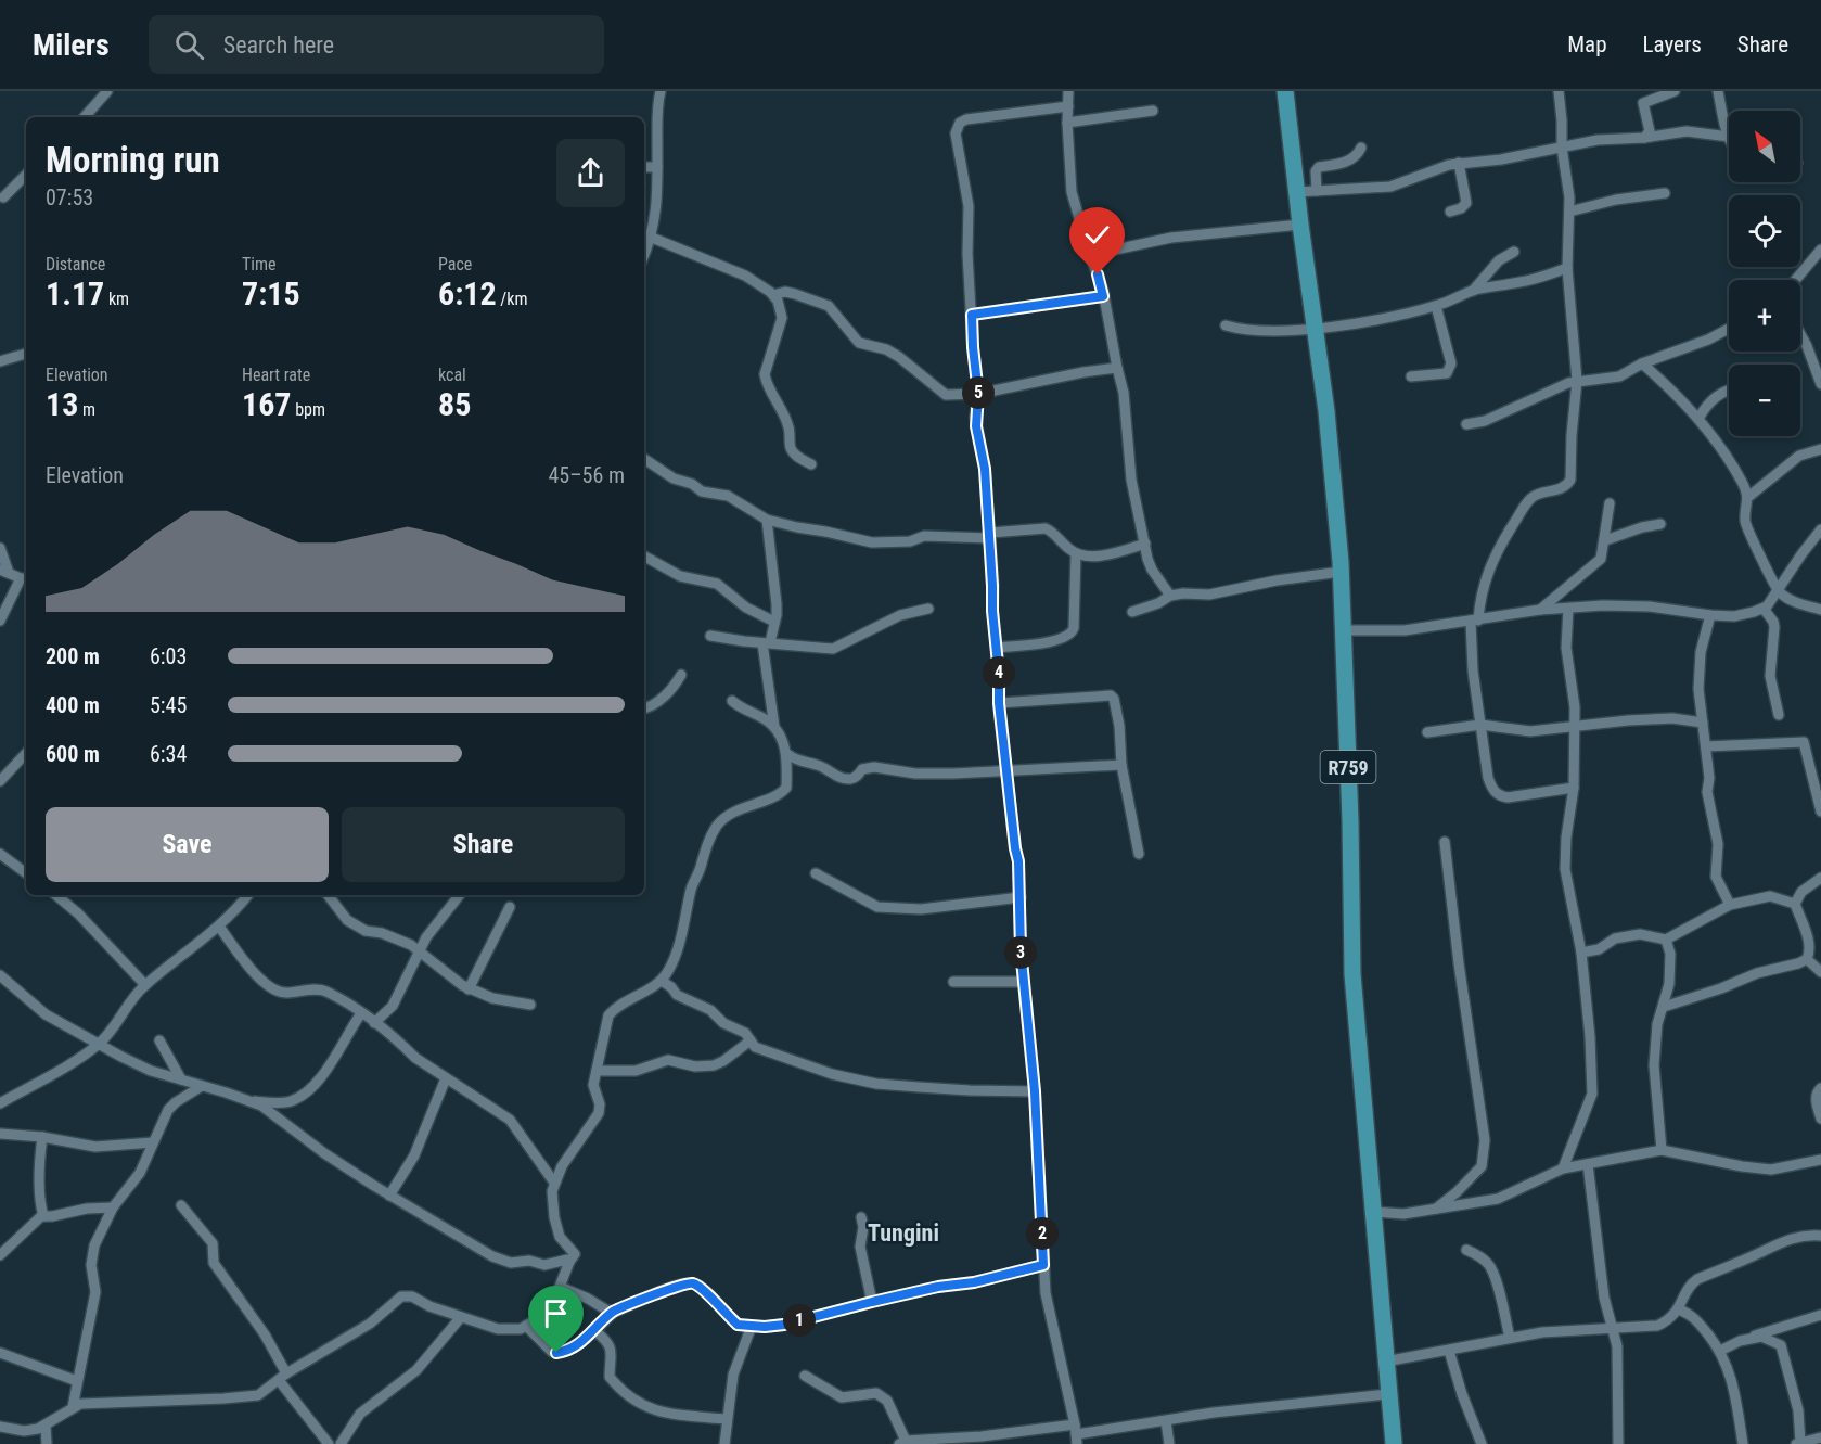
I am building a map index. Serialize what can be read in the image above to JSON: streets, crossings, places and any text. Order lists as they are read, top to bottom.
{
  "streets": {
    "main road": ["R759"]
  },
  "districts": ["Tungini"],
  "north": "top left",
  "page": {
    "header": "Milers",
    "search": "Search here",
    "nav": ["Map", "Layers", "Share"],
    "map_buttons": ["+", "−"],
    "heading": ["Morning run", "07:53"],
    "stats": [
      ["Distance", "1.17 km"],
      ["Time", "7:15"],
      ["Pace", "6:12 /km"],
      ["Elevation", "13 m"],
      ["Heart rate", "167 bpm"],
      ["kcal", "85"]
    ],
    "pins": [
      "5",
      "4",
      "3",
      "2",
      "1"
    ],
    "chart": ["Elevation", "45–56 m"],
    "list": [
      {
        "name": "200 m",
        "note": "6:03"
      },
      {
        "name": "400 m",
        "note": "5:45"
      },
      {
        "name": "600 m",
        "note": "6:34"
      }
    ],
    "buttons": ["Save", "Share"]
  }
}
